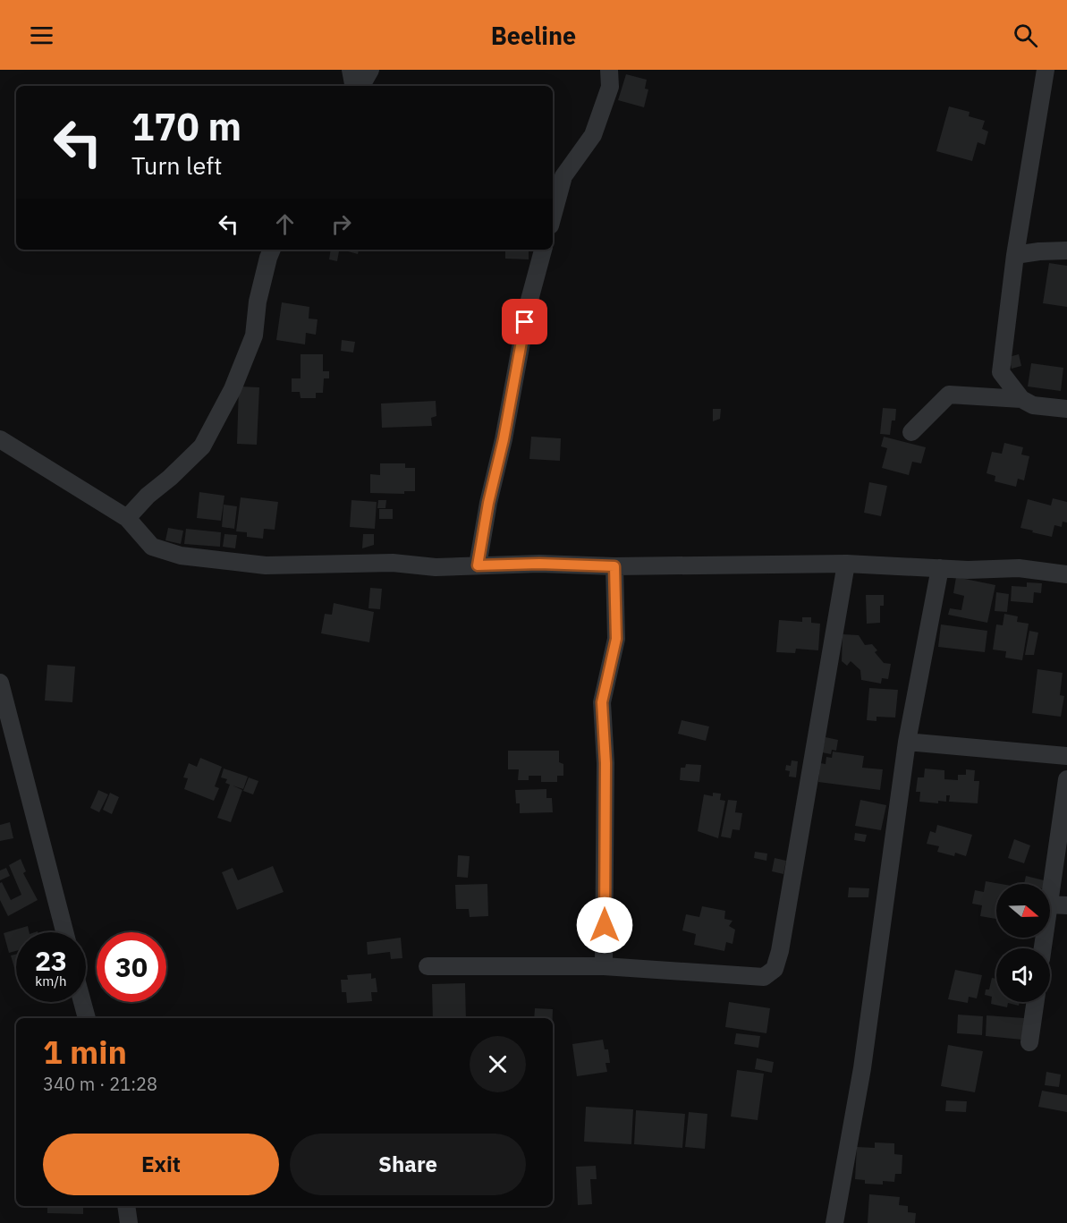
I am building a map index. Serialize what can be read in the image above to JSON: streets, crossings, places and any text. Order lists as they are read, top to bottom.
{
  "north": "right",
  "page": {
    "header": "Beeline",
    "turn": ["170 m", "Turn left"],
    "speed": "23 km/h",
    "limit": "30",
    "heading": ["1 min", "340 m · 21:28"],
    "buttons": ["Exit", "Share"]
  }
}
